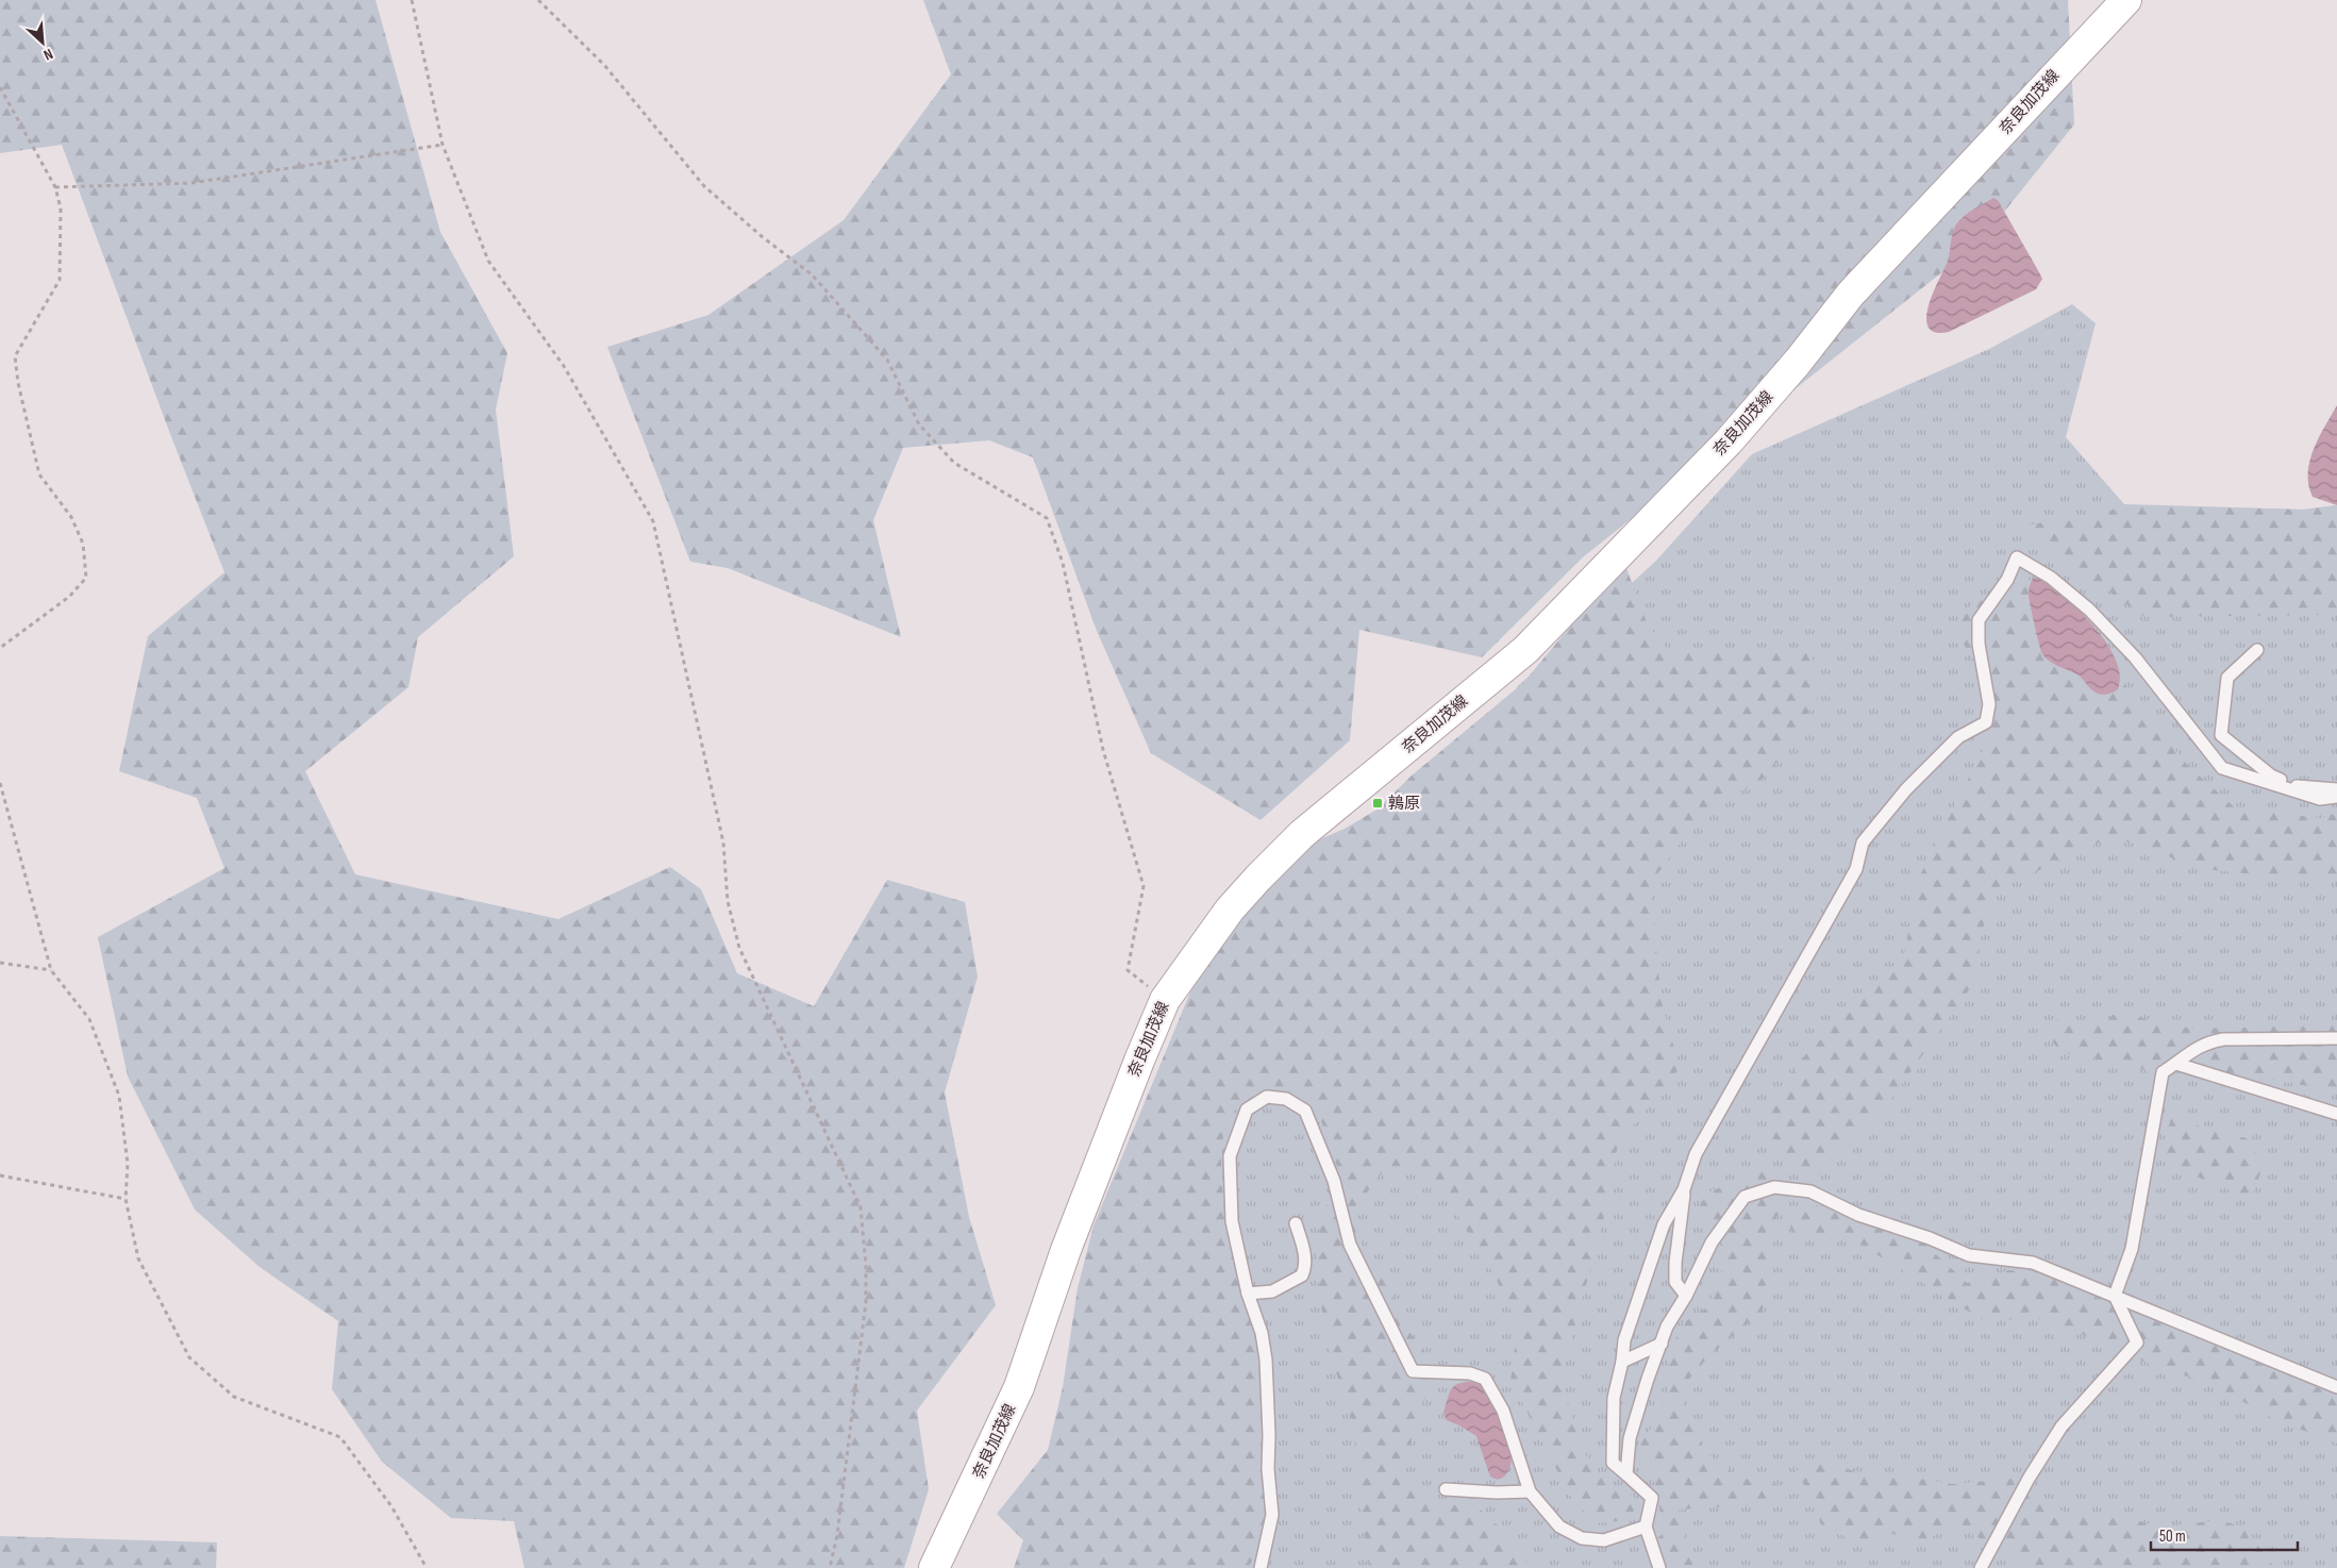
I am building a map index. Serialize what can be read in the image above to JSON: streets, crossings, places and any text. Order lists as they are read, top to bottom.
{
  "streets": {
    "main road": ["奈良加茂線"]
  },
  "places": {
    "transit": ["鶉原"]
  },
  "scale_bar": "50 m",
  "north": "bottom right"
}
